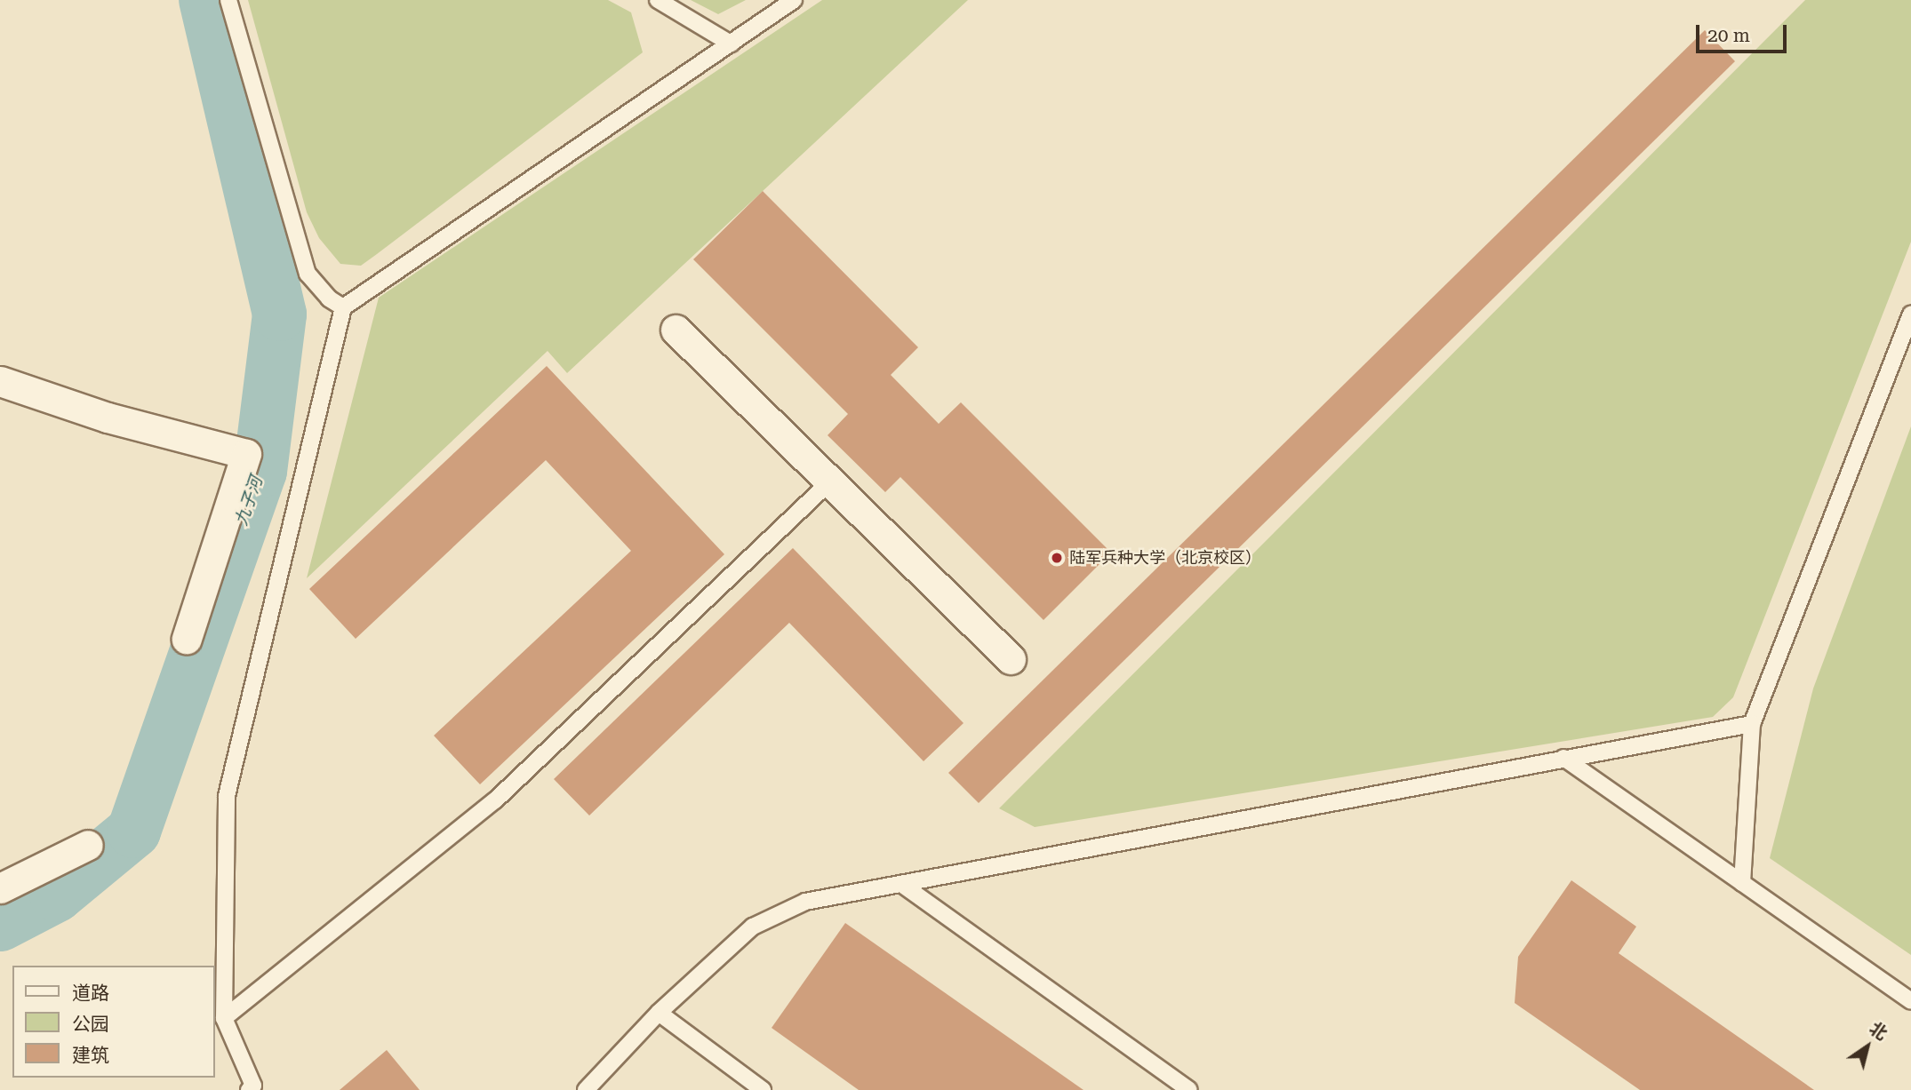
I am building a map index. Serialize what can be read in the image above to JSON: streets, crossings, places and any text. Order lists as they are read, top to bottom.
{
  "water": ["九子河"],
  "places": ["陆军兵种大学（北京校区）"],
  "legend": ["道路", "公园", "建筑"],
  "scale_bar": "20 m",
  "north": "top right"
}
